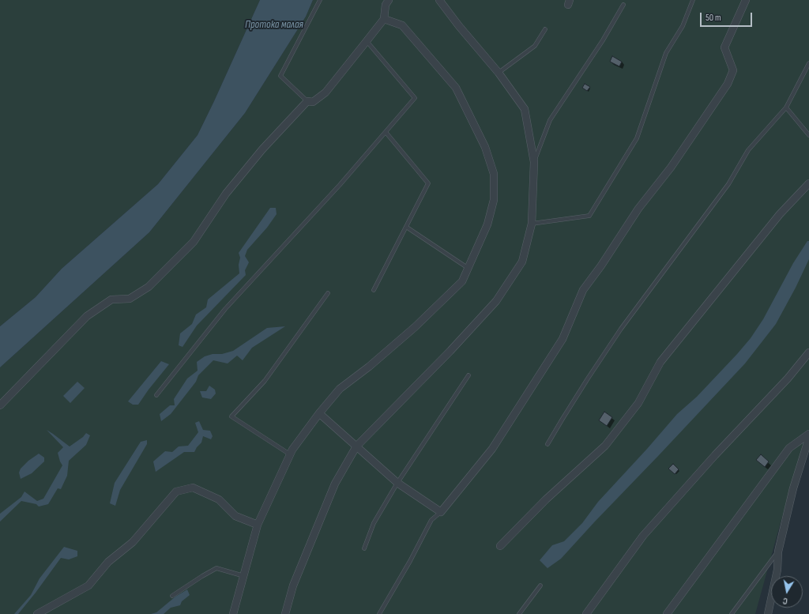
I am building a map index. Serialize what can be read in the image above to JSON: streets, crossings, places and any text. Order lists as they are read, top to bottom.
{
  "water": ["Протока малая"],
  "scale_bar": "50 m",
  "north": "bottom"
}
